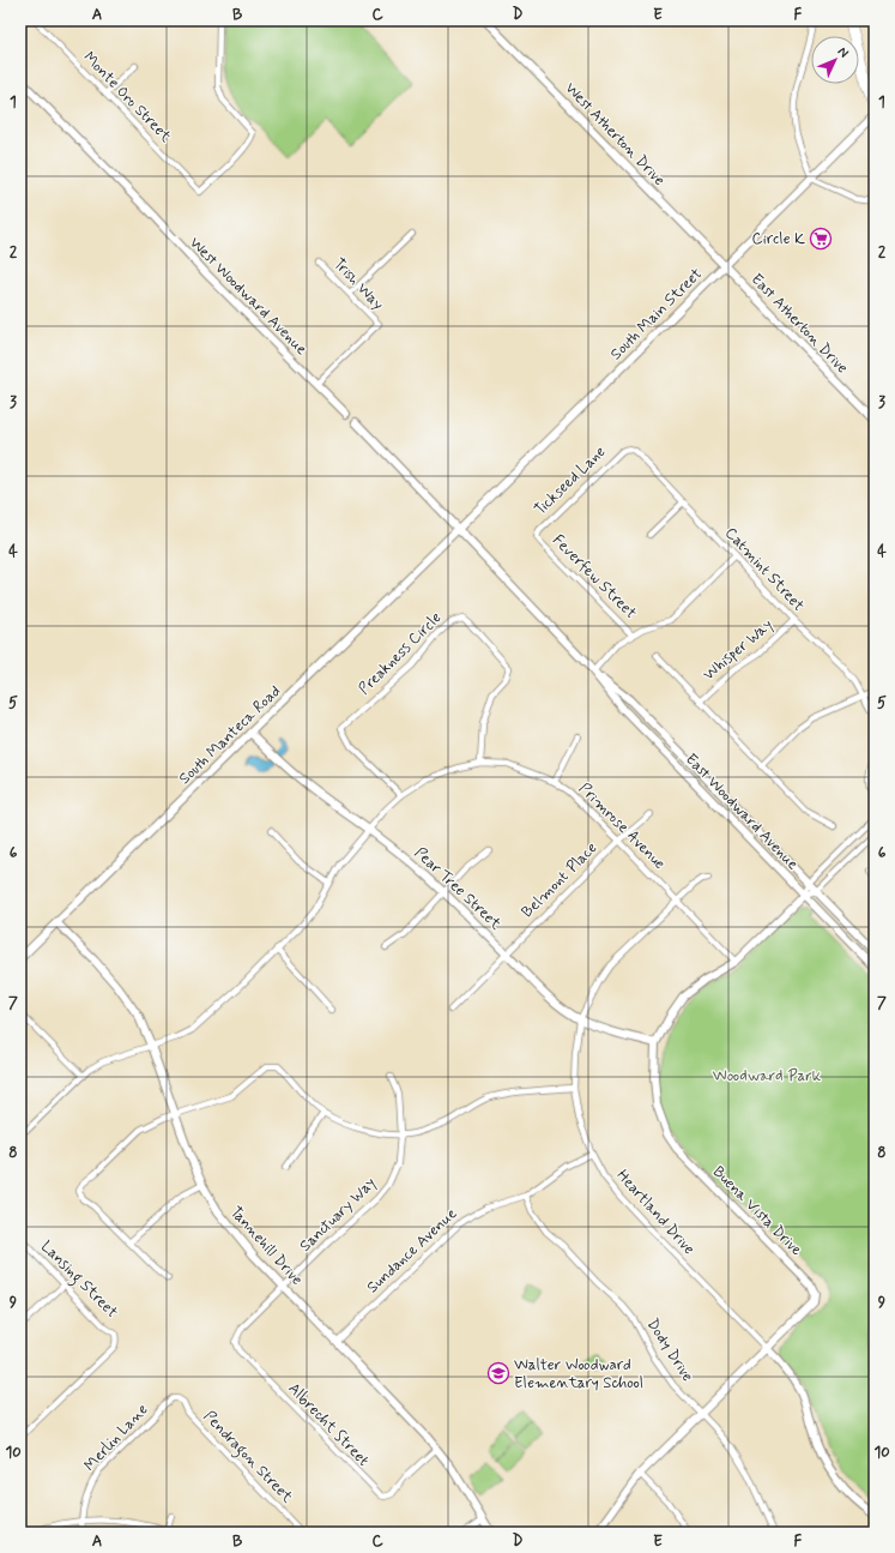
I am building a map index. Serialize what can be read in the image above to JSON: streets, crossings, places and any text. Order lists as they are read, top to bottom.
{
  "streets": {
    "street": [
      "Monte Oro Street",
      "West Atherton Drive",
      "Trish Way",
      "West Woodward Avenue",
      "South Main Street",
      "East Atherton Drive",
      "Tickseed Lane",
      "Catmint Street",
      "Feverfew Street",
      "Whisper Way",
      "Preakness Circle",
      "South Manteca Road",
      "East Woodward Avenue",
      "Primrose Avenue",
      "Belmont Place",
      "Pear Tree Street",
      "Buena Vista Drive",
      "Heartland Drive",
      "Sanctuary Way",
      "Tannehill Drive",
      "Sundance Avenue",
      "Lansing Street",
      "Dody Drive",
      "Albrecht Street",
      "Merlin Lane",
      "Pendragon Street"
    ]
  },
  "crossings": [
    ["West Atherton Drive", "South Main Street"],
    ["West Atherton Drive", "East Atherton Drive"],
    ["Trish Way", "West Woodward Avenue"],
    ["West Woodward Avenue", "South Main Street"],
    ["West Woodward Avenue", "South Manteca Road"],
    ["West Woodward Avenue", "East Woodward Avenue"],
    ["South Main Street", "East Atherton Drive"],
    ["South Main Street", "South Manteca Road"],
    ["South Main Street", "East Woodward Avenue"],
    ["Tickseed Lane", "Catmint Street"],
    ["Tickseed Lane", "Feverfew Street"],
    ["Catmint Street", "Whisper Way"],
    ["Preakness Circle", "Primrose Avenue"],
    ["South Manteca Road", "East Woodward Avenue"],
    ["South Manteca Road", "Pear Tree Street"],
    ["South Manteca Road", "Tannehill Drive"],
    ["East Woodward Avenue", "Buena Vista Drive"],
    ["Primrose Avenue", "Belmont Place"],
    ["Primrose Avenue", "Pear Tree Street"],
    ["Primrose Avenue", "Buena Vista Drive"],
    ["Primrose Avenue", "Heartland Drive"],
    ["Primrose Avenue", "Tannehill Drive"],
    ["Belmont Place", "Pear Tree Street"],
    ["Pear Tree Street", "Buena Vista Drive"],
    ["Pear Tree Street", "Heartland Drive"],
    ["Buena Vista Drive", "Heartland Drive"],
    ["Buena Vista Drive", "Dody Drive"],
    ["Heartland Drive", "Sundance Avenue"],
    ["Sanctuary Way", "Tannehill Drive"],
    ["Sanctuary Way", "Albrecht Street"],
    ["Tannehill Drive", "Sundance Avenue"],
    ["Tannehill Drive", "Albrecht Street"],
    ["Sundance Avenue", "Dody Drive"],
    ["Merlin Lane", "Pendragon Street"]
  ],
  "parks": ["Woodward Park"],
  "places": {
    "supermarket": ["Circle K"],
    "school or university": ["Walter Woodward Elementary School"]
  },
  "north": "top right",
  "grid": {
    "columns": [
      "A",
      "B",
      "C",
      "D",
      "E",
      "F"
    ],
    "rows": [
      "1",
      "2",
      "3",
      "4",
      "5",
      "6",
      "7",
      "8",
      "9",
      "10"
    ]
  }
}
